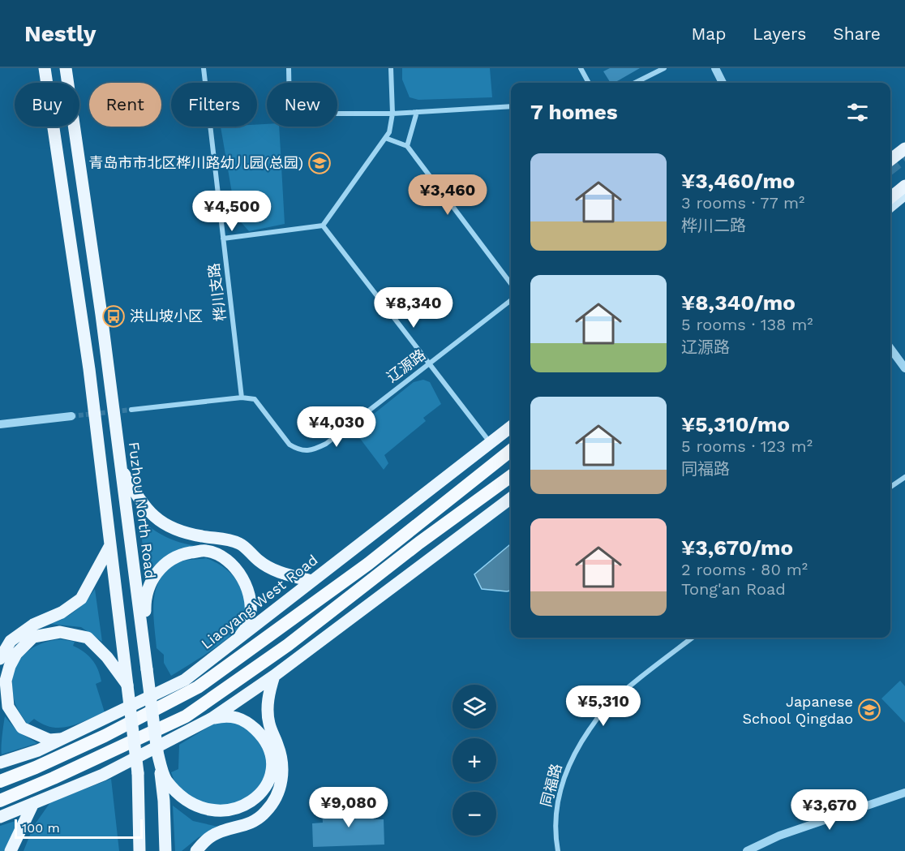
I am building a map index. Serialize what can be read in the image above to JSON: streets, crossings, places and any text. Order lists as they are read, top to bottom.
{
  "streets": {
    "highway": ["Liaoyang West Road"],
    "main road": ["Fuzhou North Road"],
    "street": ["桦川支路", "辽源路", "同福路"]
  },
  "crossings": [
    ["桦川支路", "辽源路"]
  ],
  "places": {
    "school or university": ["青岛市市北区桦川路幼儿园(总园)", "Japanese School Qingdao"],
    "bus stop": ["洪山坡小区"]
  },
  "scale_bar": "100 m",
  "page": {
    "header": "Nestly",
    "nav": ["Map", "Layers", "Share"],
    "chip": [
      "Buy",
      "Rent",
      "Filters",
      "New"
    ],
    "heading": "7 homes",
    "list": [
      {
        "name": "¥3,460/mo",
        "note": "3 rooms · 77 m² · 桦川二路"
      },
      {
        "name": "¥8,340/mo",
        "note": "5 rooms · 138 m² · 辽源路"
      },
      {
        "name": "¥5,310/mo",
        "note": "5 rooms · 123 m² · 同福路"
      },
      {
        "name": "¥3,670/mo",
        "note": "2 rooms · 80 m² · Tong'an Road"
      }
    ],
    "price": [
      "¥3,460",
      "¥4,500",
      "¥8,340",
      "¥4,030",
      "¥5,310",
      "¥9,080",
      "¥3,670"
    ],
    "map_buttons": ["+", "−"],
    "scale": "100 m"
  }
}
